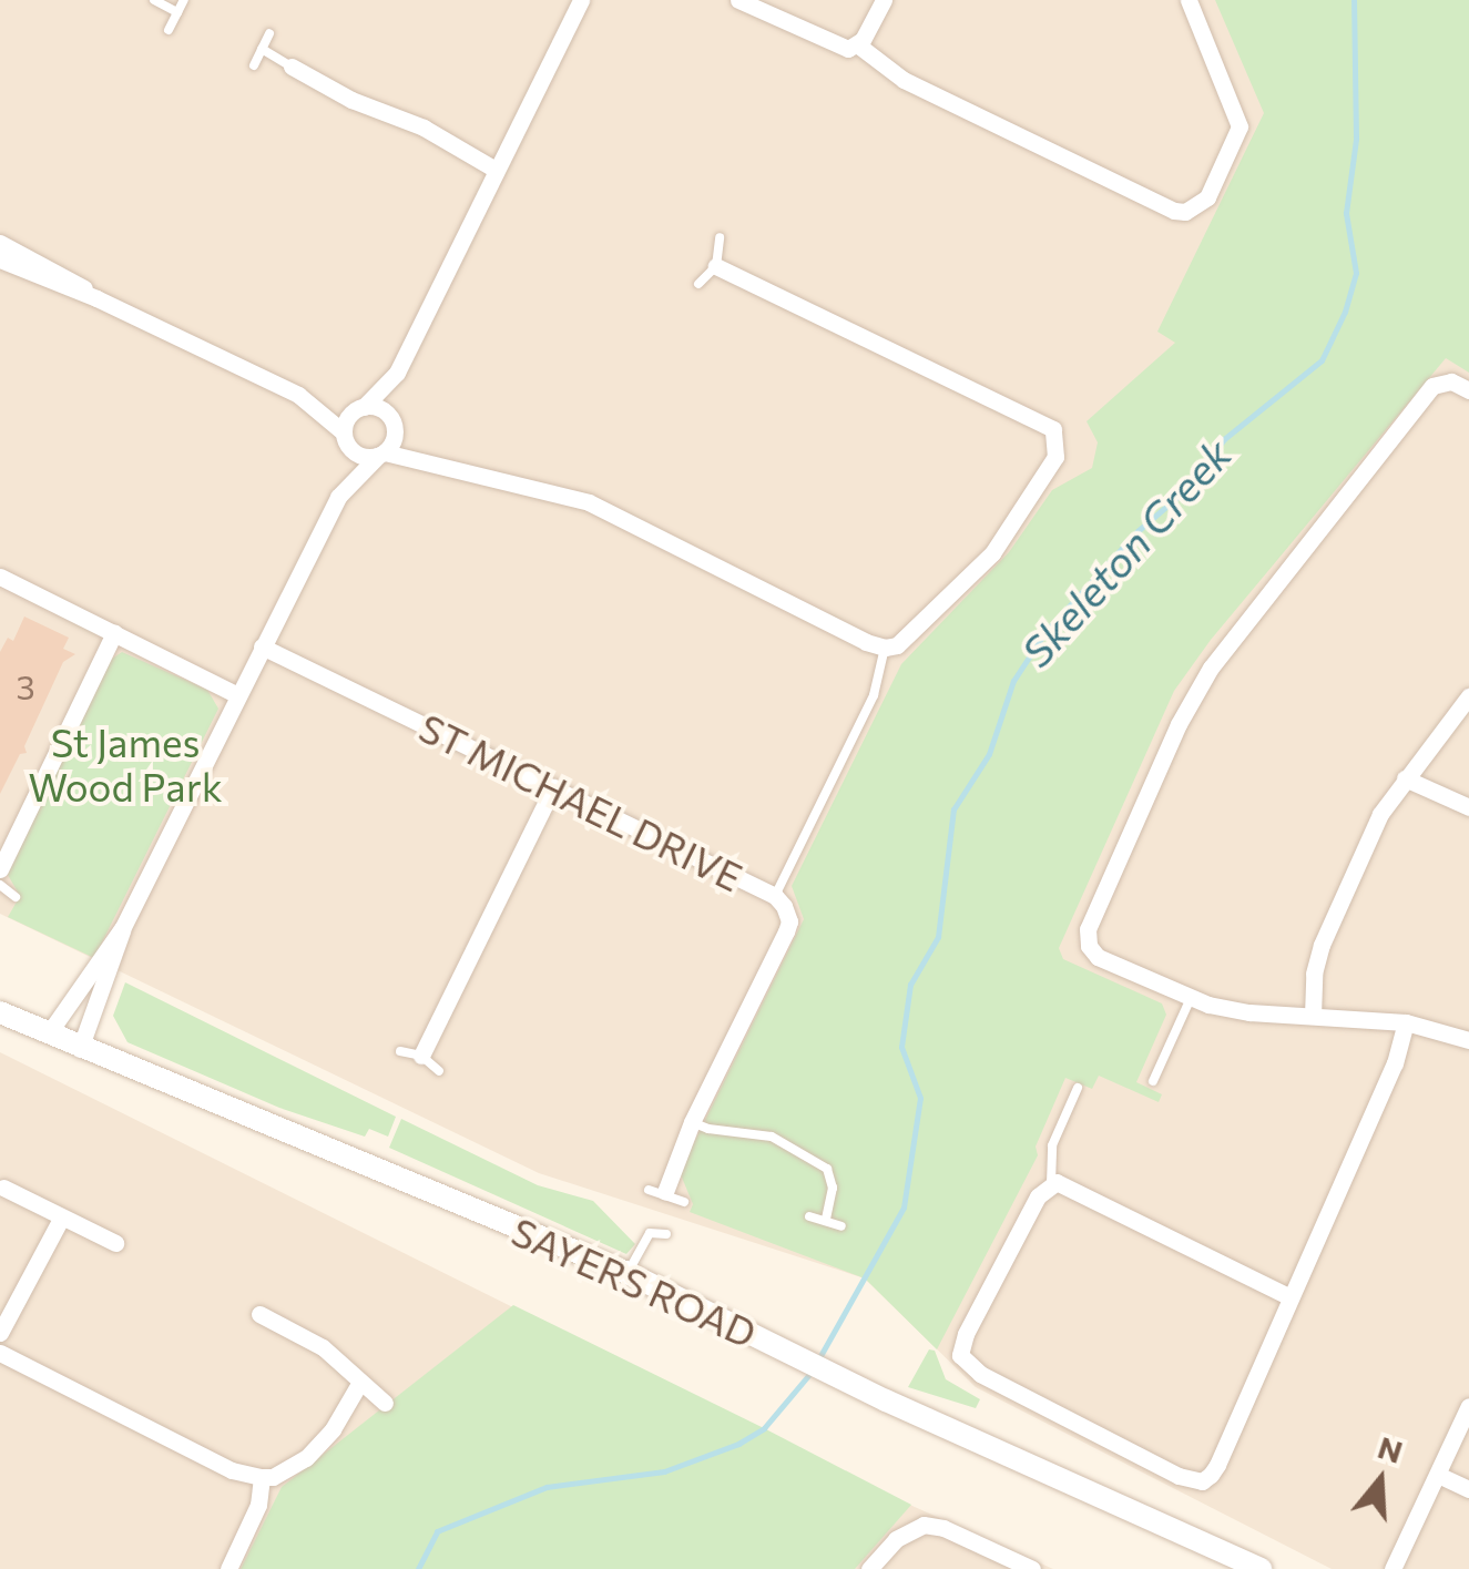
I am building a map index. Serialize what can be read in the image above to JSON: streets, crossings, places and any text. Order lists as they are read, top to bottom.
{
  "streets": {
    "main road": ["SAYERS ROAD"],
    "street": ["ST MICHAEL DRIVE"]
  },
  "water": ["Skeleton Creek"],
  "parks": ["St James Wood Park"],
  "house_numbers": ["3"],
  "north": "top"
}
